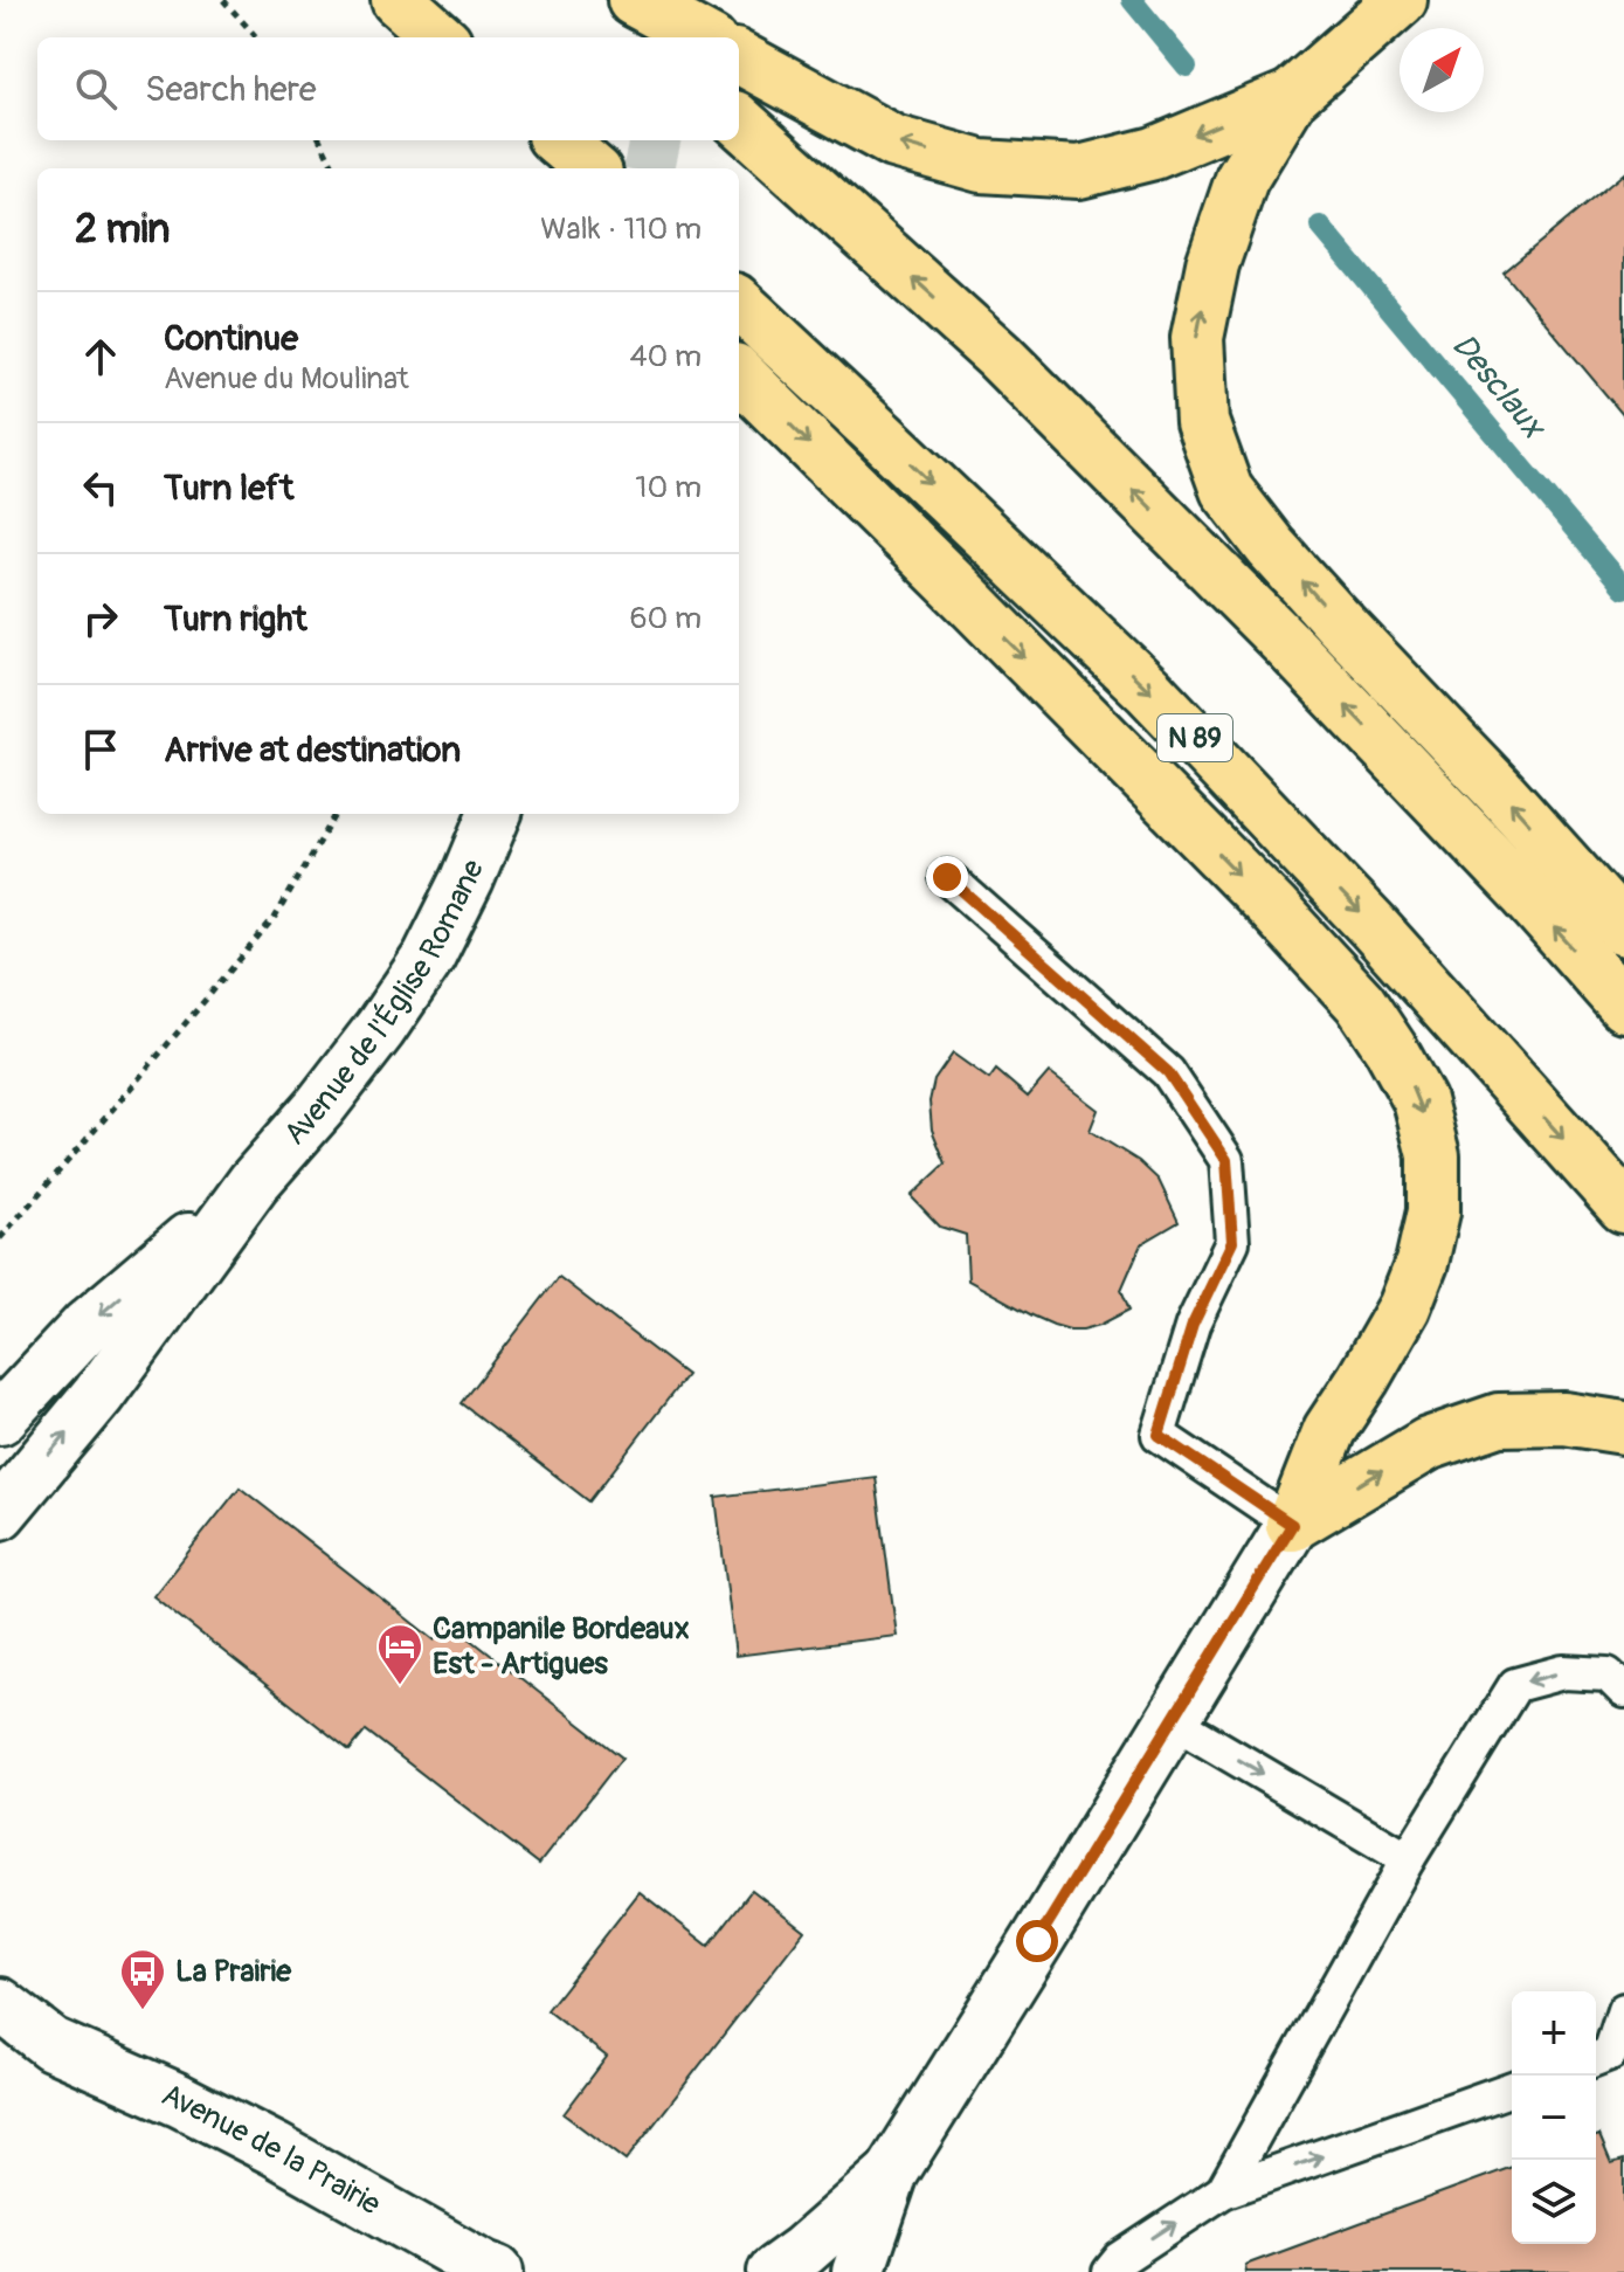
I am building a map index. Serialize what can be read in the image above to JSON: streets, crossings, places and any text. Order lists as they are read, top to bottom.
{
  "streets": {
    "highway": ["N 89"],
    "street": ["Avenue de l'Église Romane", "Avenue de la Prairie"]
  },
  "water": ["Desclaux"],
  "places": {
    "hotel": ["Campanile Bordeaux Est - Artigues"],
    "bus stop": ["La Prairie"]
  },
  "north": "top right",
  "page": {
    "search": "Search here",
    "heading": ["2 min", "Walk · 110 m"],
    "list": [
      ["Continue", "Avenue du Moulinat", "40 m"],
      ["Turn left", "10 m"],
      ["Turn right", "60 m"],
      "Arrive at destination"
    ],
    "map_buttons": ["+", "−"]
  }
}
